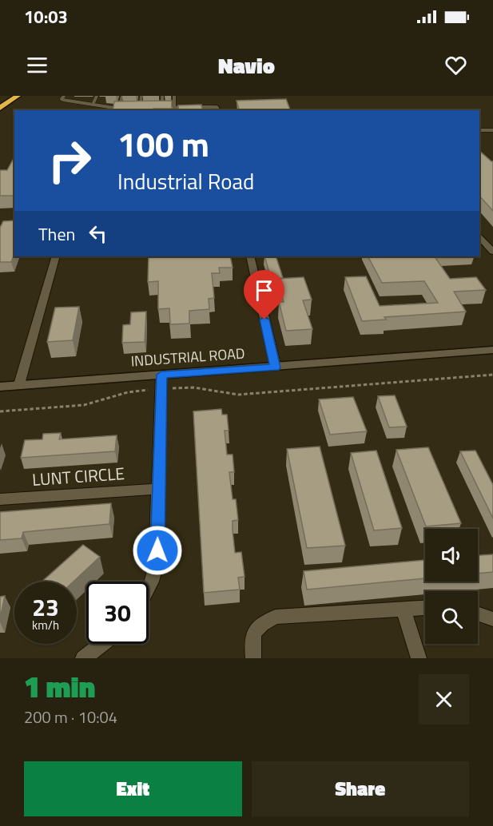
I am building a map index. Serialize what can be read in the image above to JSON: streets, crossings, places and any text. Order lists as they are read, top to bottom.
{
  "streets": {
    "street": ["INDUSTRIAL ROAD", "LUNT CIRCLE"]
  },
  "page": {
    "status": "10:03",
    "header": "Navio",
    "turn": ["100 m", "Industrial Road"],
    "then": "Then",
    "speed": "23 km/h",
    "limit": "30",
    "heading": ["1 min", "200 m · 10:04"],
    "buttons": ["Exit", "Share"]
  }
}
